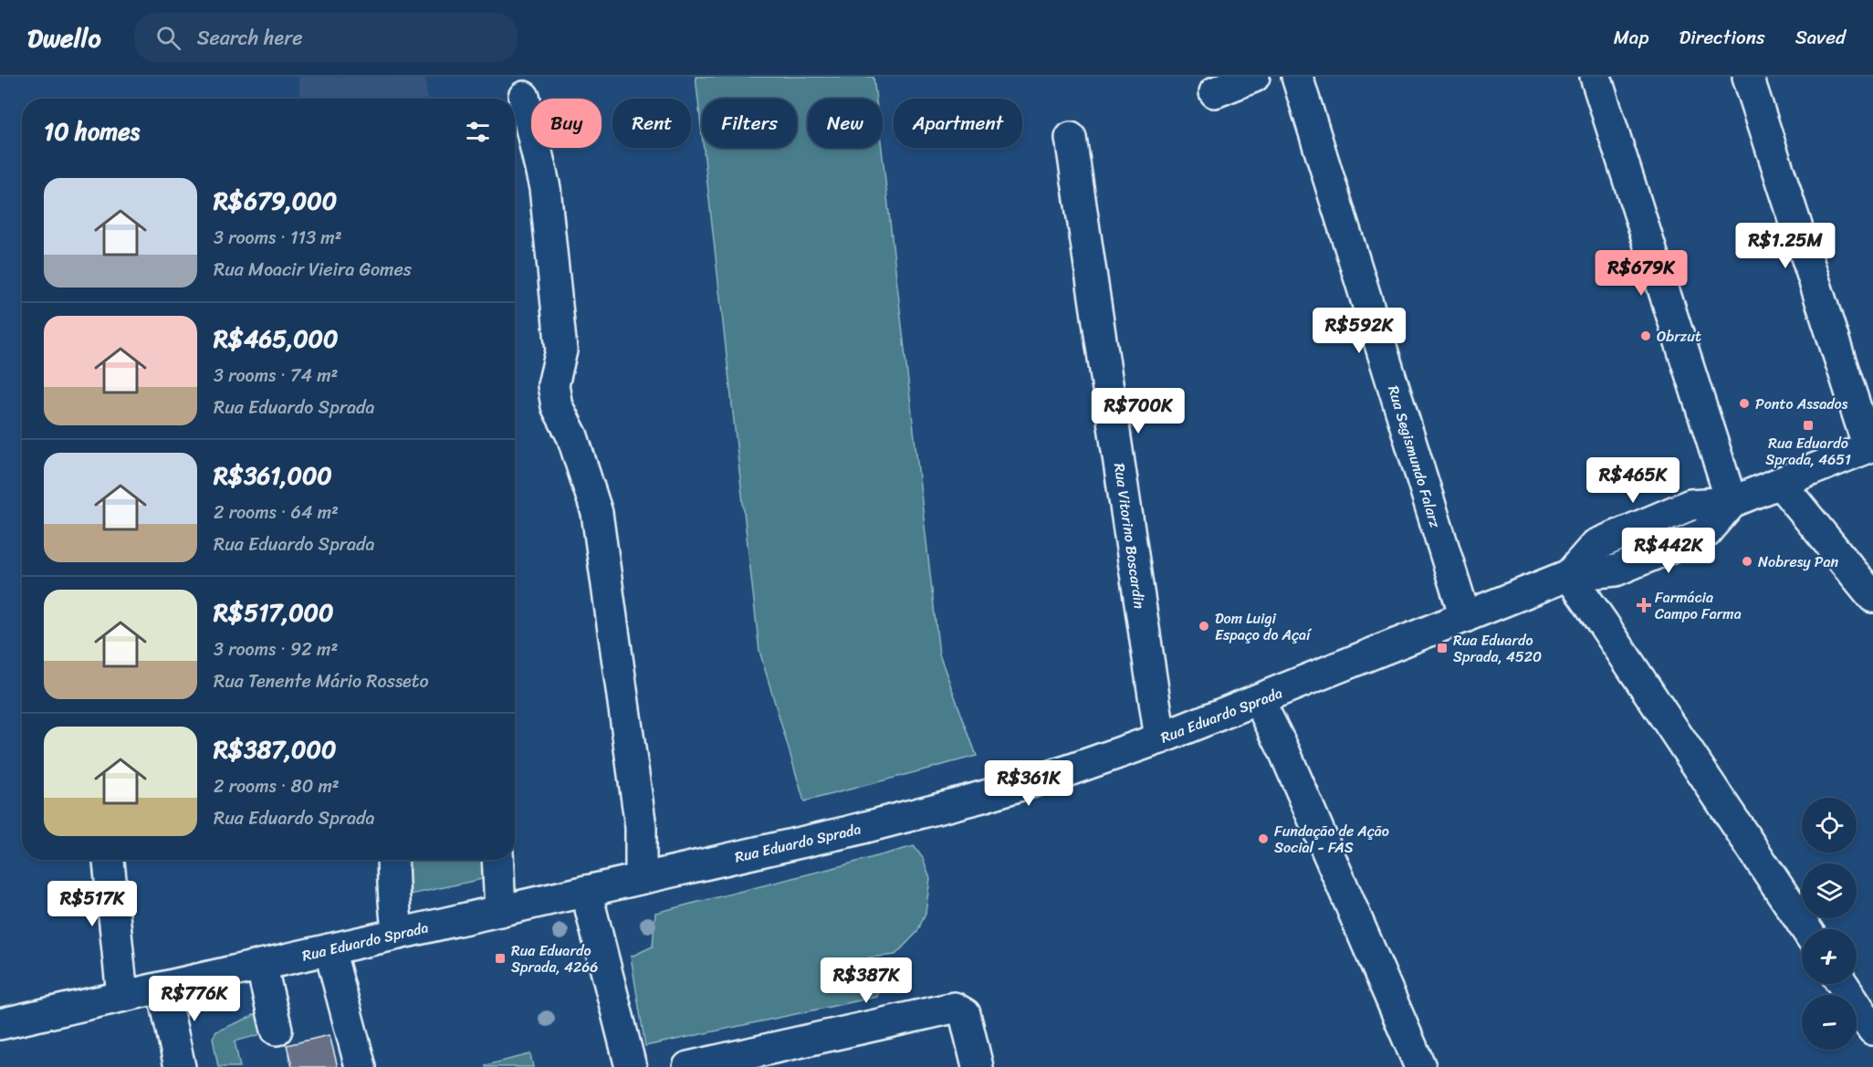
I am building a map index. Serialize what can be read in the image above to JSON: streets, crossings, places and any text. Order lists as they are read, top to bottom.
{
  "streets": {
    "street": ["Rua Segismundo Falarz", "Rua Vitorino Boscardin", "Rua Eduardo Sprada"]
  },
  "crossings": [
    ["Rua Segismundo Falarz", "Rua Eduardo Sprada"],
    ["Rua Vitorino Boscardin", "Rua Eduardo Sprada"]
  ],
  "places": {
    "other": [
      "Obrzut",
      "Ponto Assados",
      "Nobresy Pan",
      "Dom Luigi Espaço do Açaí",
      "Fundação de Ação Social - FAS"
    ],
    "transit": ["Rua Eduardo Sprada, 4651", "Rua Eduardo Sprada, 4520", "Rua Eduardo Sprada, 4266"],
    "health": ["Farmácia Campo Farma"]
  },
  "page": {
    "header": "Dwello",
    "search": "Search here",
    "nav": ["Map", "Directions", "Saved"],
    "chip": [
      "Buy",
      "Rent",
      "Filters",
      "New",
      "Apartment"
    ],
    "heading": "10 homes",
    "list": [
      {
        "name": "R$679,000",
        "note": "3 rooms · 113 m² · Rua Moacir Vieira Gomes"
      },
      {
        "name": "R$465,000",
        "note": "3 rooms · 74 m² · Rua Eduardo Sprada"
      },
      {
        "name": "R$361,000",
        "note": "2 rooms · 64 m² · Rua Eduardo Sprada"
      },
      {
        "name": "R$517,000",
        "note": "3 rooms · 92 m² · Rua Tenente Mário Rosseto"
      },
      {
        "name": "R$387,000",
        "note": "2 rooms · 80 m² · Rua Eduardo Sprada"
      }
    ],
    "price": [
      "R$1.25M",
      "R$679K",
      "R$592K",
      "R$700K",
      "R$465K",
      "R$442K",
      "R$361K",
      "R$517K",
      "R$387K",
      "R$776K"
    ],
    "map_buttons": ["+", "−"]
  }
}
